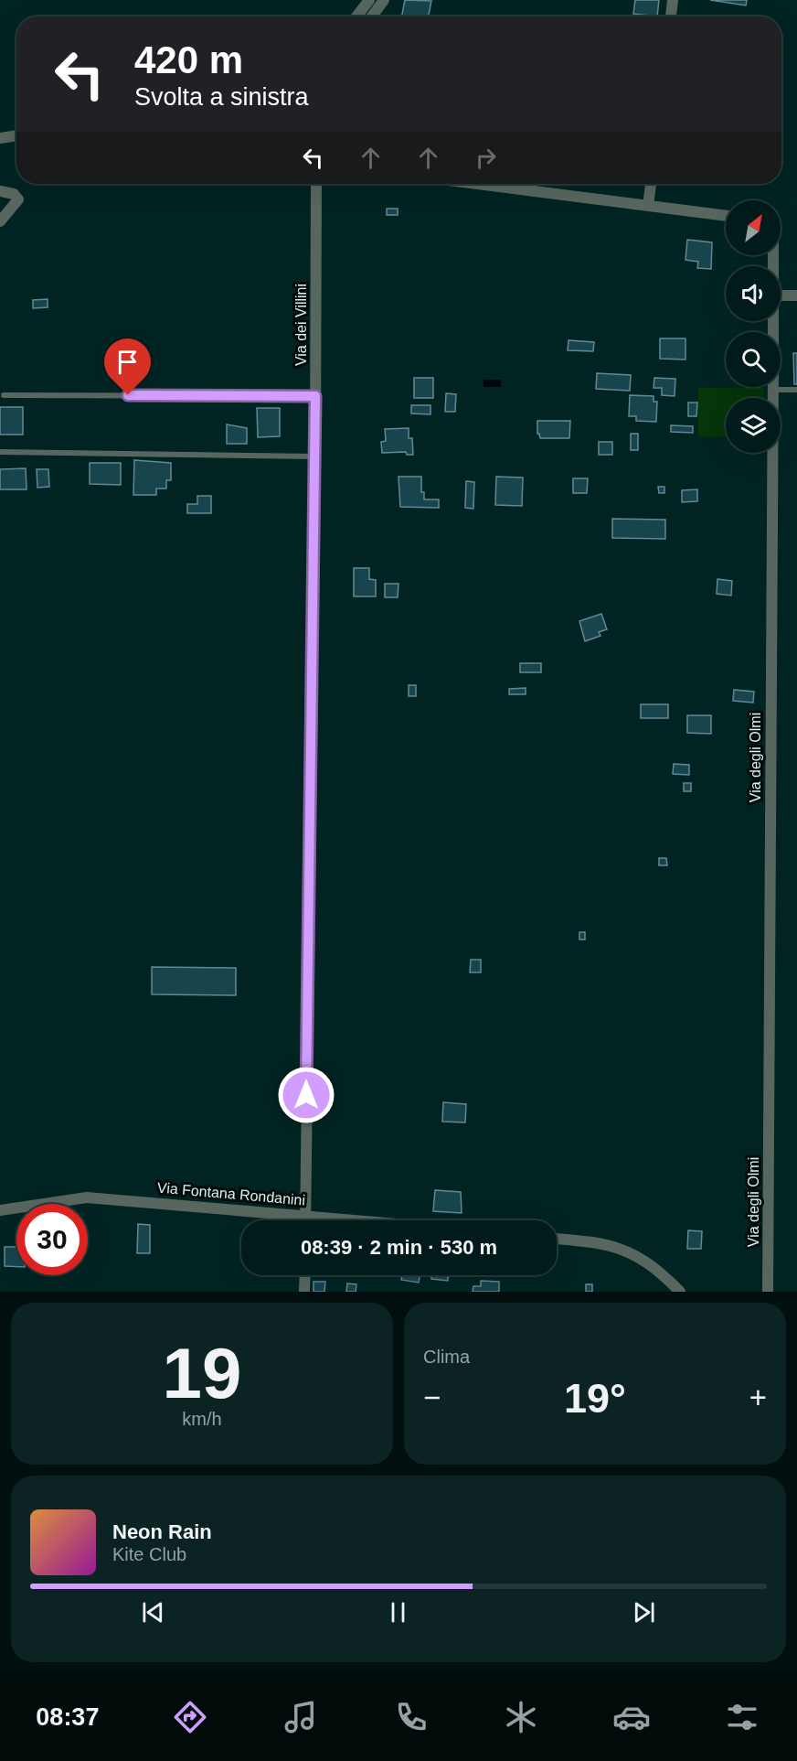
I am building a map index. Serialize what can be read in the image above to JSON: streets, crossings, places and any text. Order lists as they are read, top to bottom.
{
  "streets": {
    "street": ["Via dei Villini", "Via degli Olmi", "Via Fontana Rondanini"]
  },
  "crossings": [
    ["Via dei Villini", "Via Fontana Rondanini"]
  ],
  "north": "top right",
  "page": {
    "turn": ["420 m", "Svolta a sinistra"],
    "limit": "30",
    "trip": "08:39 · 2 min · 530 m",
    "tile": [
      ["19", "km/h"],
      "Clima"
    ],
    "heat": ["−", "19°", "+"],
    "song": ["Neon Rain", "Kite Club"],
    "tabs": "08:37"
  }
}
